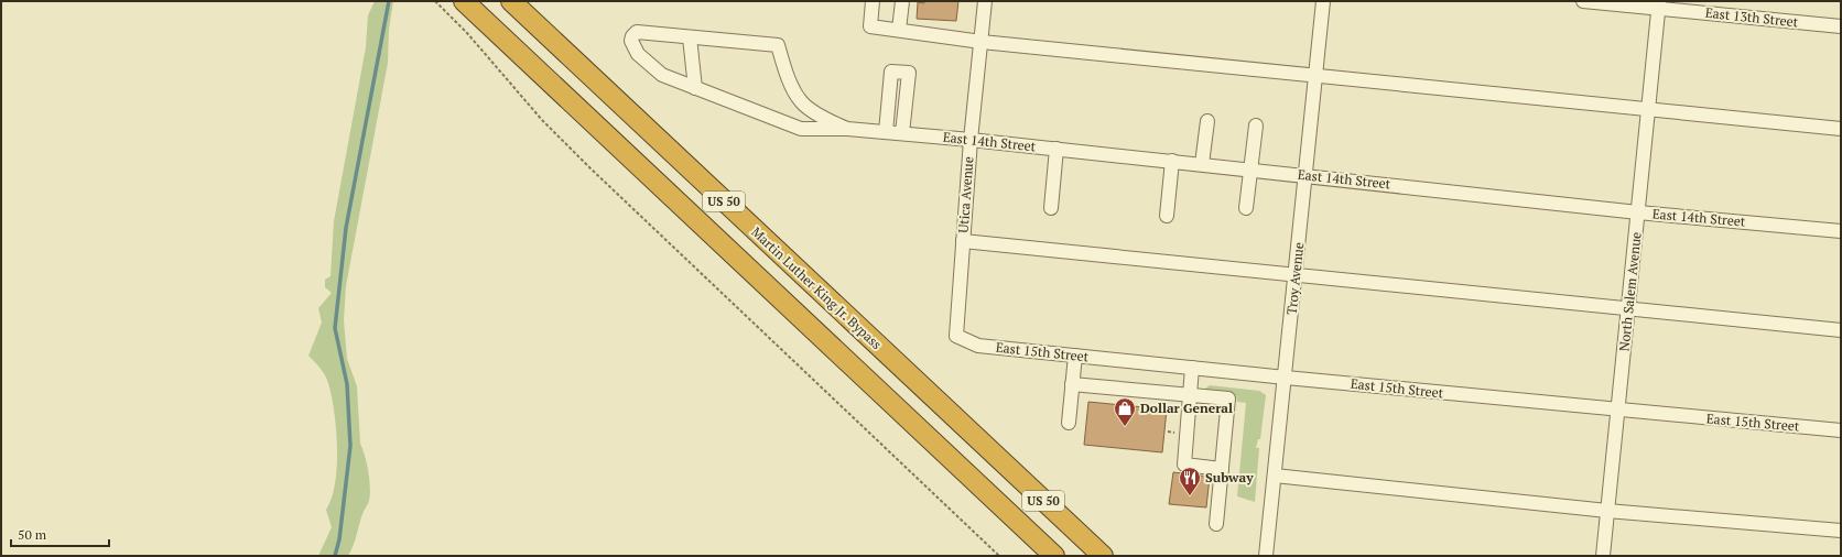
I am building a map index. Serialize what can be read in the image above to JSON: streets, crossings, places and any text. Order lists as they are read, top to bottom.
{
  "streets": {
    "highway": ["US 50", "Martin Luther King Jr. Bypass"],
    "street": [
      "East 13th Street",
      "East 14th Street",
      "Utica Avenue",
      "Troy Avenue",
      "North Salem Avenue",
      "East 15th Street"
    ]
  },
  "crossings": [
    ["East 13th Street", "North Salem Avenue"],
    ["East 14th Street", "Utica Avenue"],
    ["East 14th Street", "Troy Avenue"],
    ["East 14th Street", "North Salem Avenue"],
    ["Utica Avenue", "East 15th Street"],
    ["Troy Avenue", "East 15th Street"],
    ["North Salem Avenue", "East 15th Street"]
  ],
  "places": {
    "shop": ["Dollar General"],
    "restaurant": ["Subway"]
  },
  "scale_bar": "50 m"
}
